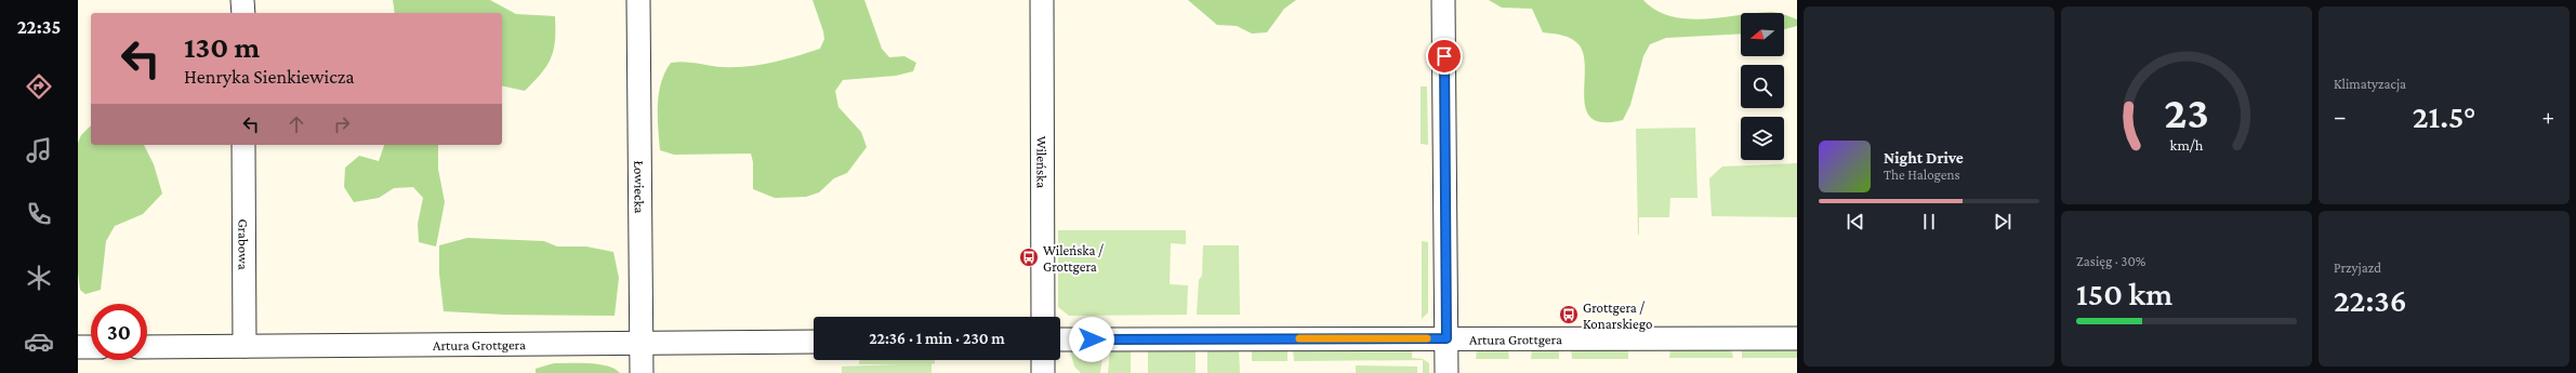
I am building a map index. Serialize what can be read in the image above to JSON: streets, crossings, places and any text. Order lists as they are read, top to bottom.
{
  "streets": {
    "street": [
      "Wileńska",
      "Łowiecka",
      "Grabowa",
      "Artura Grottgera"
    ]
  },
  "crossings": [
    ["Łowiecka", "Artura Grottgera"],
    ["Grabowa", "Artura Grottgera"]
  ],
  "places": {
    "bus stop": ["Wileńska / Grottgera", "Grottgera / Konarskiego"]
  },
  "north": "left",
  "page": {
    "tabs": "22:35",
    "tile": [
      "Klimatyzacja",
      ["Zasięg · 30%", "150 km"],
      ["Przyjazd", "22:36"]
    ],
    "turn": ["130 m", "Henryka Sienkiewicza"],
    "heat": ["−", "21.5°", "+"],
    "song": ["Night Drive", "The Halogens"],
    "limit": "30",
    "trip": "22:36 · 1 min · 230 m",
    "gauge": ["23", "km/h"]
  }
}
